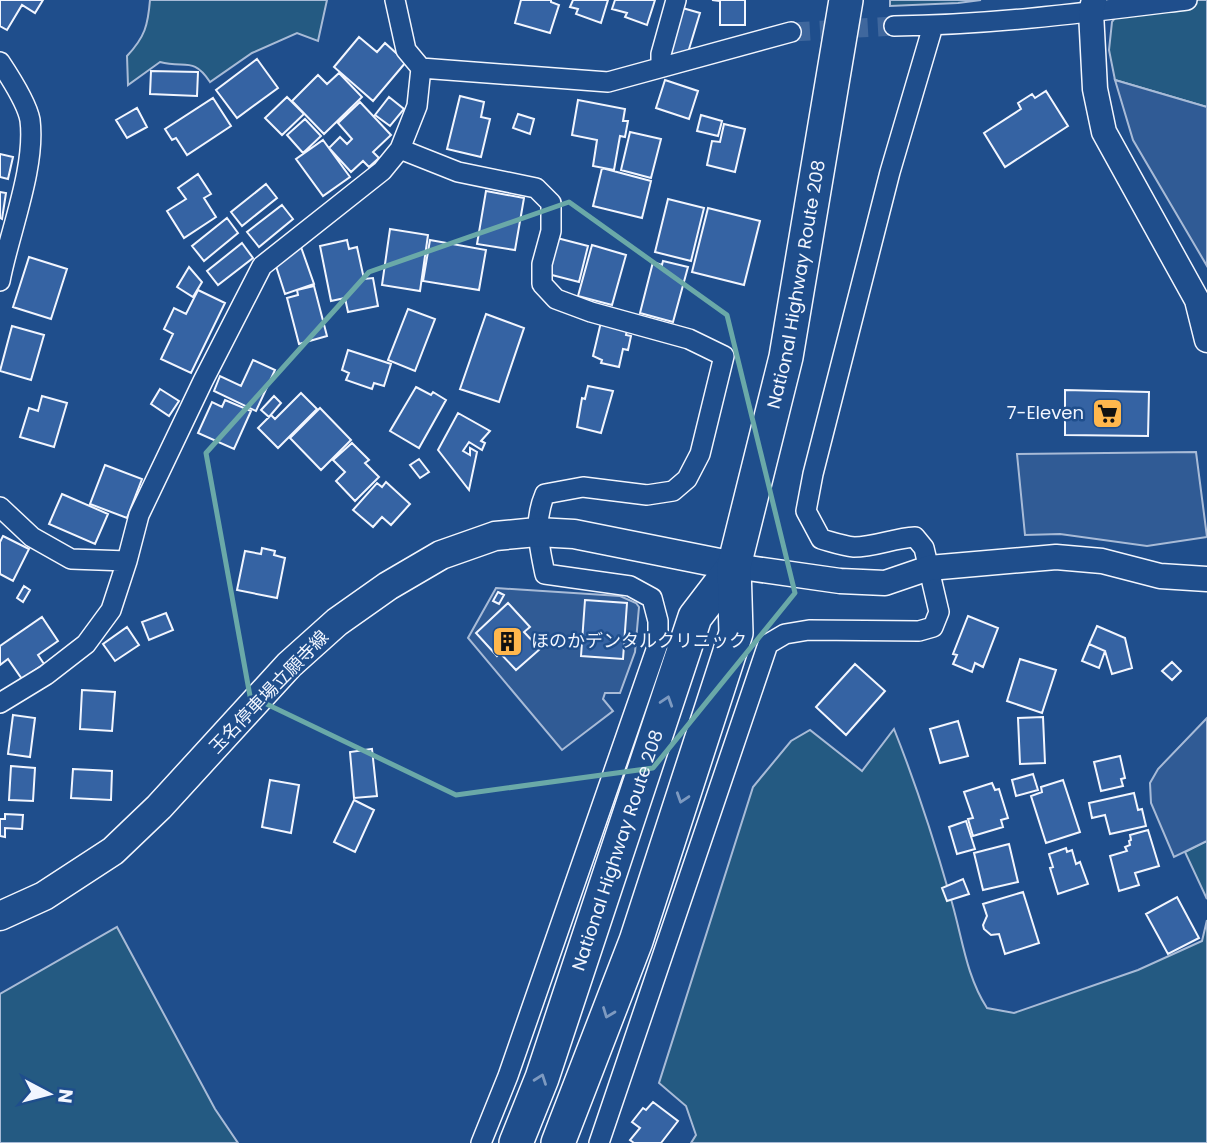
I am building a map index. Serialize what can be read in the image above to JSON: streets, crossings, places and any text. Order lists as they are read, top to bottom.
{
  "streets": {
    "highway": ["National Highway Route 208"],
    "main road": ["玉名停車場立願寺線"]
  },
  "crossings": [
    ["National Highway Route 208", "玉名停車場立願寺線"]
  ],
  "places": {
    "supermarket": ["7-Eleven"],
    "building": ["ほのかデンタルクリニック"]
  },
  "north": "right"
}
